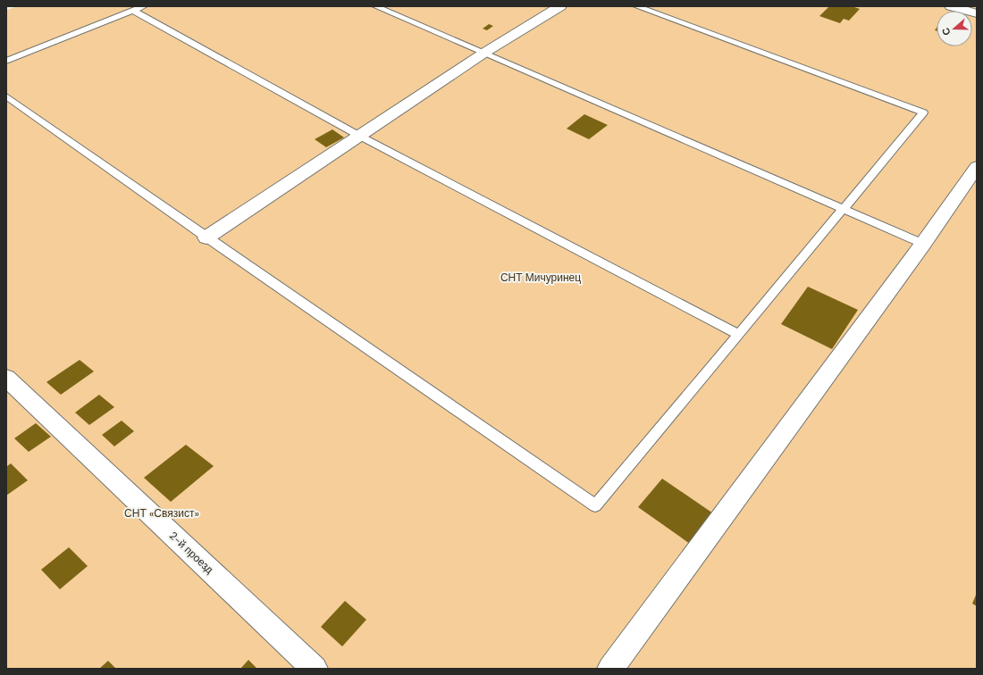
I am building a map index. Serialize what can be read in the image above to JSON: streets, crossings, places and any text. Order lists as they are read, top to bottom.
{
  "streets": {
    "street": ["2-й проезд"]
  },
  "parks": ["СНТ Мичуринец", "СНТ «Связист»"],
  "north": "left"
}
